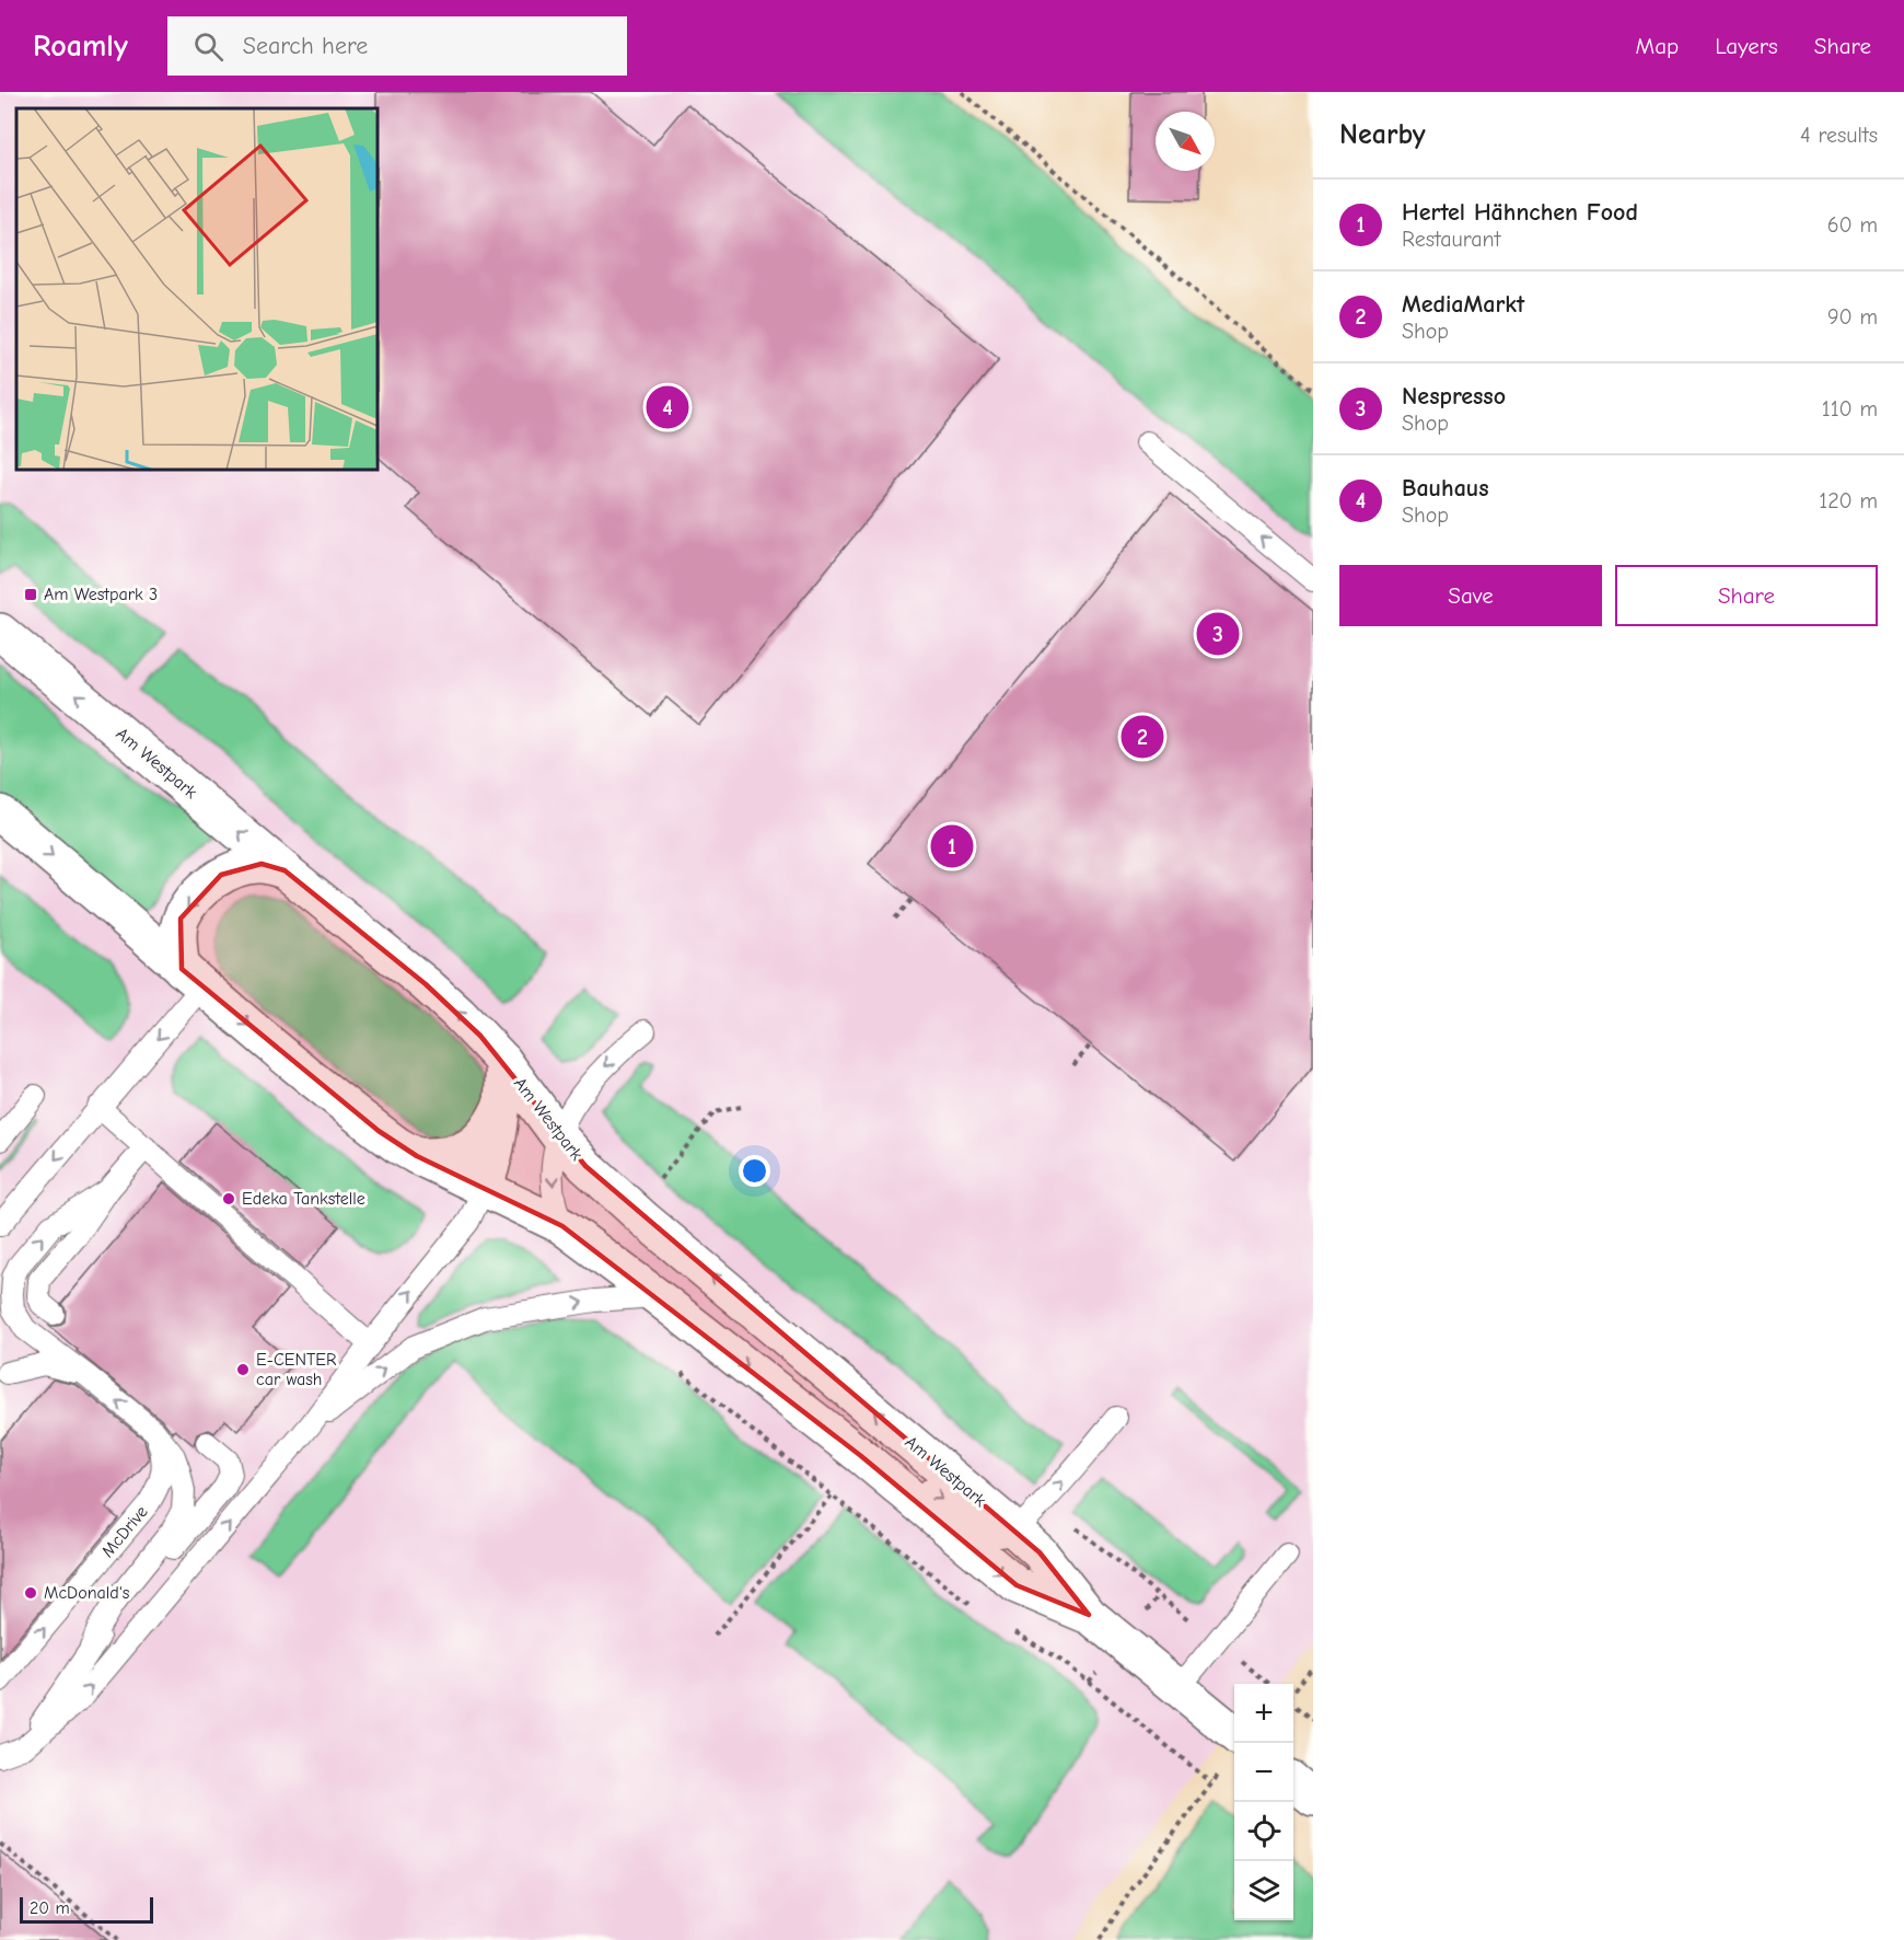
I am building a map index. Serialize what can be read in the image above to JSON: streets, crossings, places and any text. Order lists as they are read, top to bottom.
{
  "streets": {
    "main road": ["Am Westpark"],
    "lane": ["McDrive"]
  },
  "places": {
    "transit": ["Am Westpark 3"],
    "other": ["Edeka Tankstelle", "E-CENTER car wash", "McDonald's"]
  },
  "scale_bar": "20 m",
  "north": "bottom right",
  "page": {
    "header": "Roamly",
    "search": "Search here",
    "nav": ["Map", "Layers", "Share"],
    "heading": ["Nearby", "4 results"],
    "list": [
      {
        "mark": "1",
        "name": "Hertel Hähnchen Food",
        "note": "Restaurant",
        "value": "60 m"
      },
      {
        "mark": "2",
        "name": "MediaMarkt",
        "note": "Shop",
        "value": "90 m"
      },
      {
        "mark": "3",
        "name": "Nespresso",
        "note": "Shop",
        "value": "110 m"
      },
      {
        "mark": "4",
        "name": "Bauhaus",
        "note": "Shop",
        "value": "120 m"
      }
    ],
    "pins": [
      "4",
      "3",
      "2",
      "1"
    ],
    "buttons": ["Save", "Share"],
    "map_buttons": ["+", "−"],
    "scale": "20 m"
  }
}
